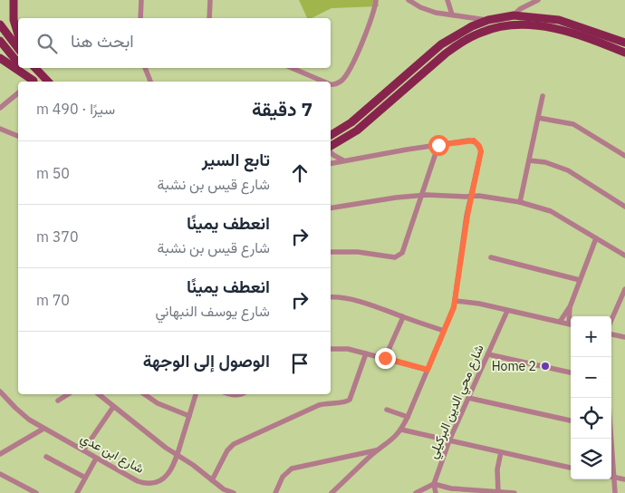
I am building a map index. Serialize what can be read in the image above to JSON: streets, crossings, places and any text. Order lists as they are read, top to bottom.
{
  "streets": {
    "street": ["شارع محي الدين البركيلي", "شارع ابن عدي"]
  },
  "places": ["Home 2"],
  "page": {
    "search": "ابحث هنا",
    "heading": ["7 دقيقة", "سيرًا · 490 m"],
    "list": [
      ["تابع السير", "شارع قيس بن نشبة", "50 m"],
      ["انعطف يمينًا", "شارع قيس بن نشبة", "370 m"],
      ["انعطف يمينًا", "شارع يوسف النبهاني", "70 m"],
      "الوصول إلى الوجهة"
    ],
    "map_buttons": ["+", "−"]
  }
}
